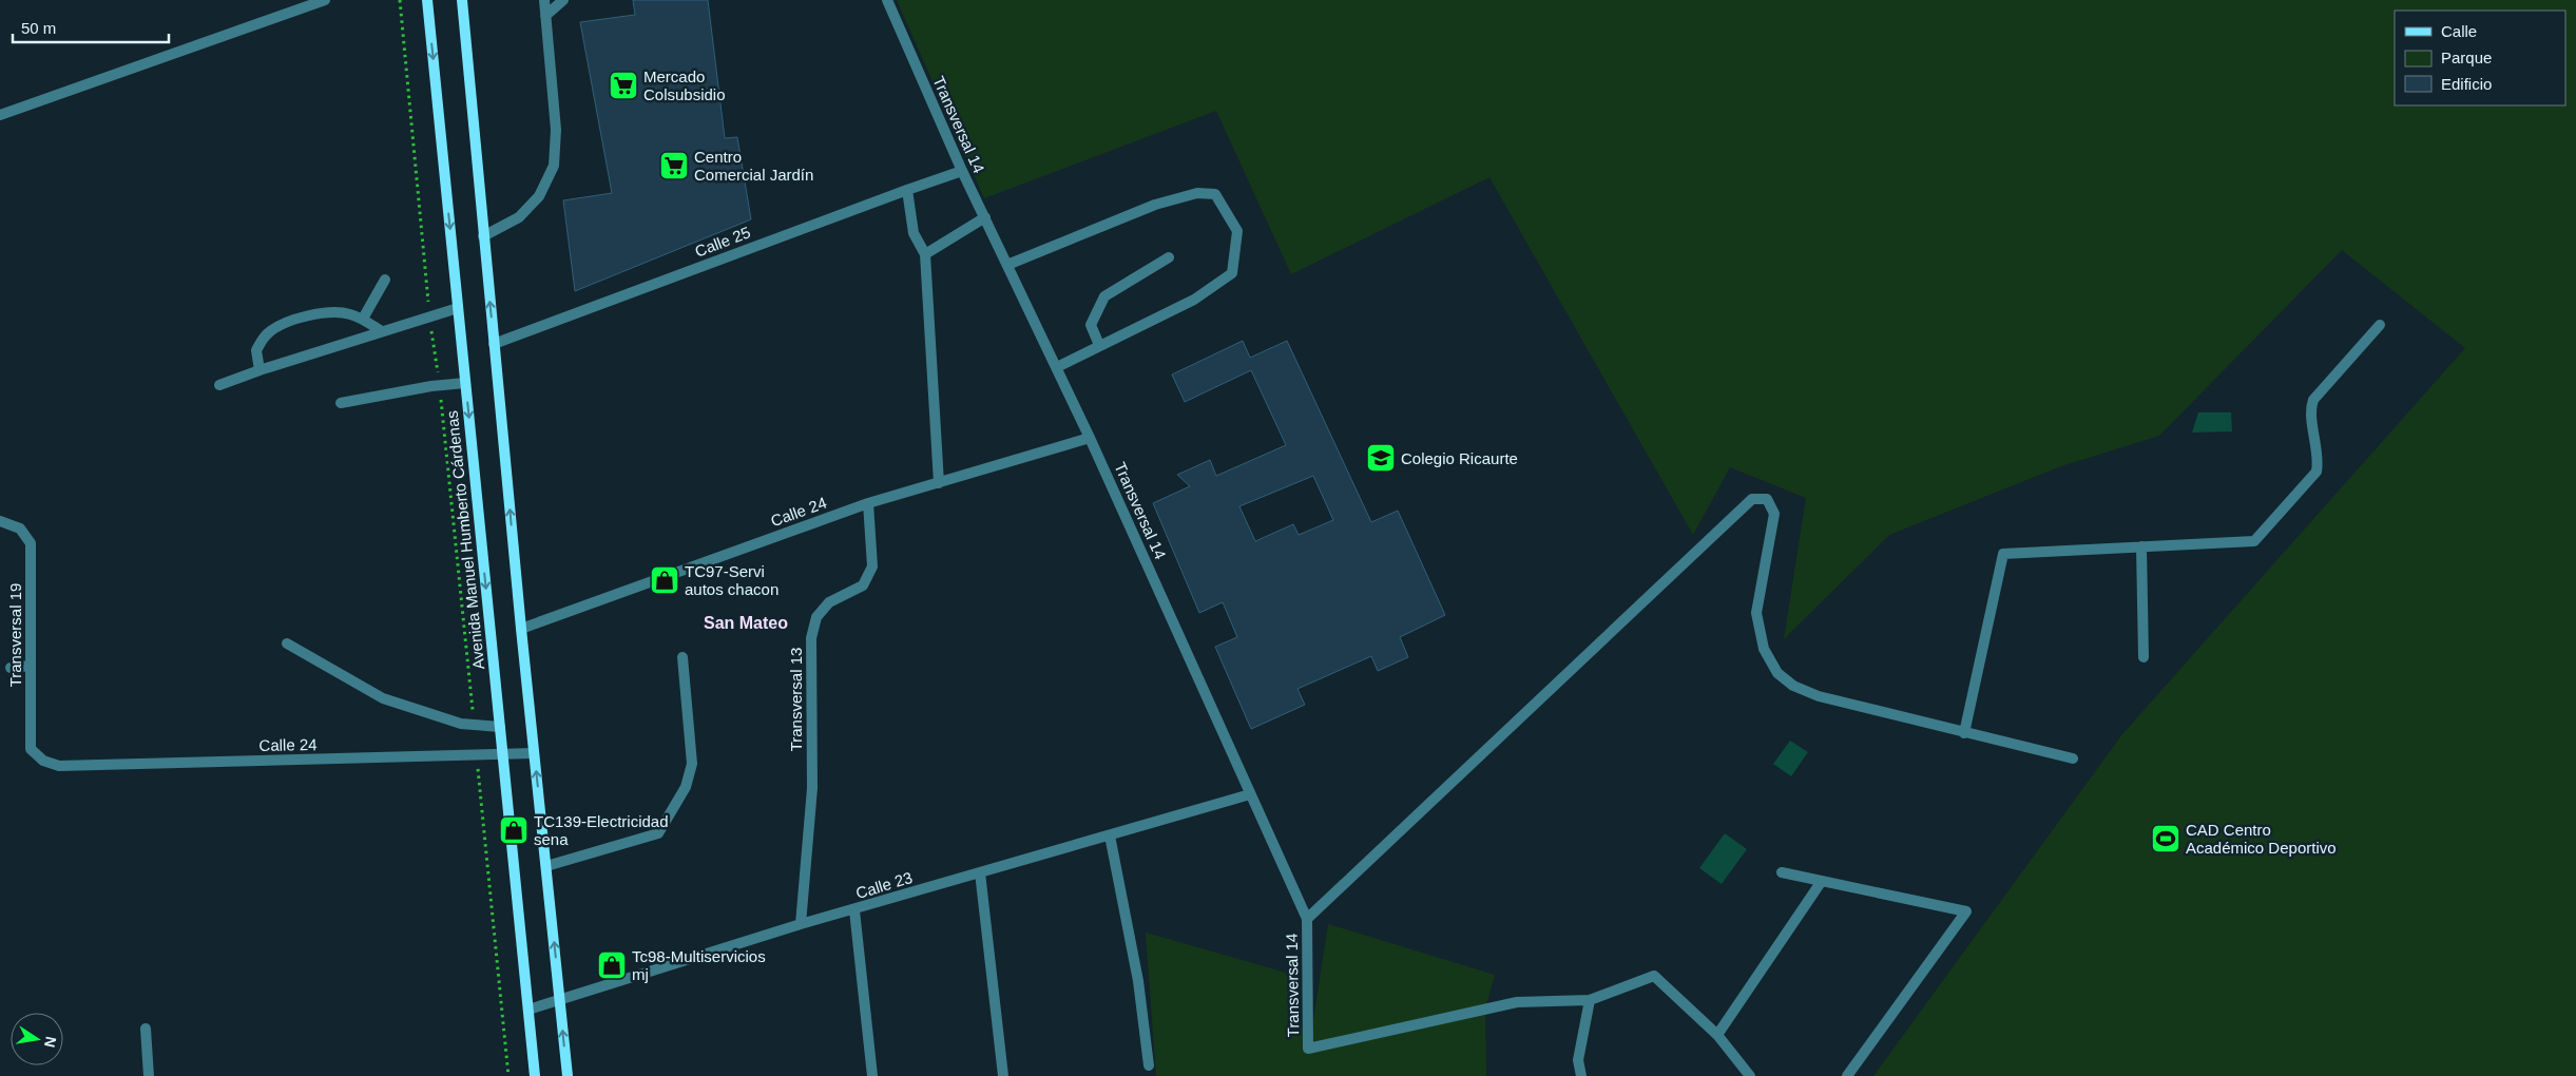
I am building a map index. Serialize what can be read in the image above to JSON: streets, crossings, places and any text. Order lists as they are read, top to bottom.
{
  "streets": {
    "main road": ["Avenida Manuel Humberto Cárdenas"],
    "street": [
      "Transversal 14",
      "Calle 25",
      "Calle 24",
      "Transversal 19",
      "Transversal 13",
      "Calle 23"
    ]
  },
  "crossings": [
    ["Transversal 14", "Calle 25"],
    ["Transversal 14", "Calle 24"],
    ["Transversal 14", "Calle 23"],
    ["Calle 24", "Avenida Manuel Humberto Cárdenas"],
    ["Calle 24", "Transversal 19"],
    ["Calle 24", "Transversal 13"],
    ["Avenida Manuel Humberto Cárdenas", "Calle 23"],
    ["Transversal 13", "Calle 23"]
  ],
  "districts": ["San Mateo"],
  "places": {
    "supermarket": ["Mercado Colsubsidio", "Centro Comercial Jardín"],
    "school or university": ["Colegio Ricaurte"],
    "shop": ["TC97-Servi autos chacon", "TC139-Electricidad sena", "Tc98-Multiservicios mj"],
    "sports": ["CAD Centro Académico Deportivo"]
  },
  "legend": ["Calle", "Parque", "Edificio"],
  "scale_bar": "50 m",
  "north": "right"
}
